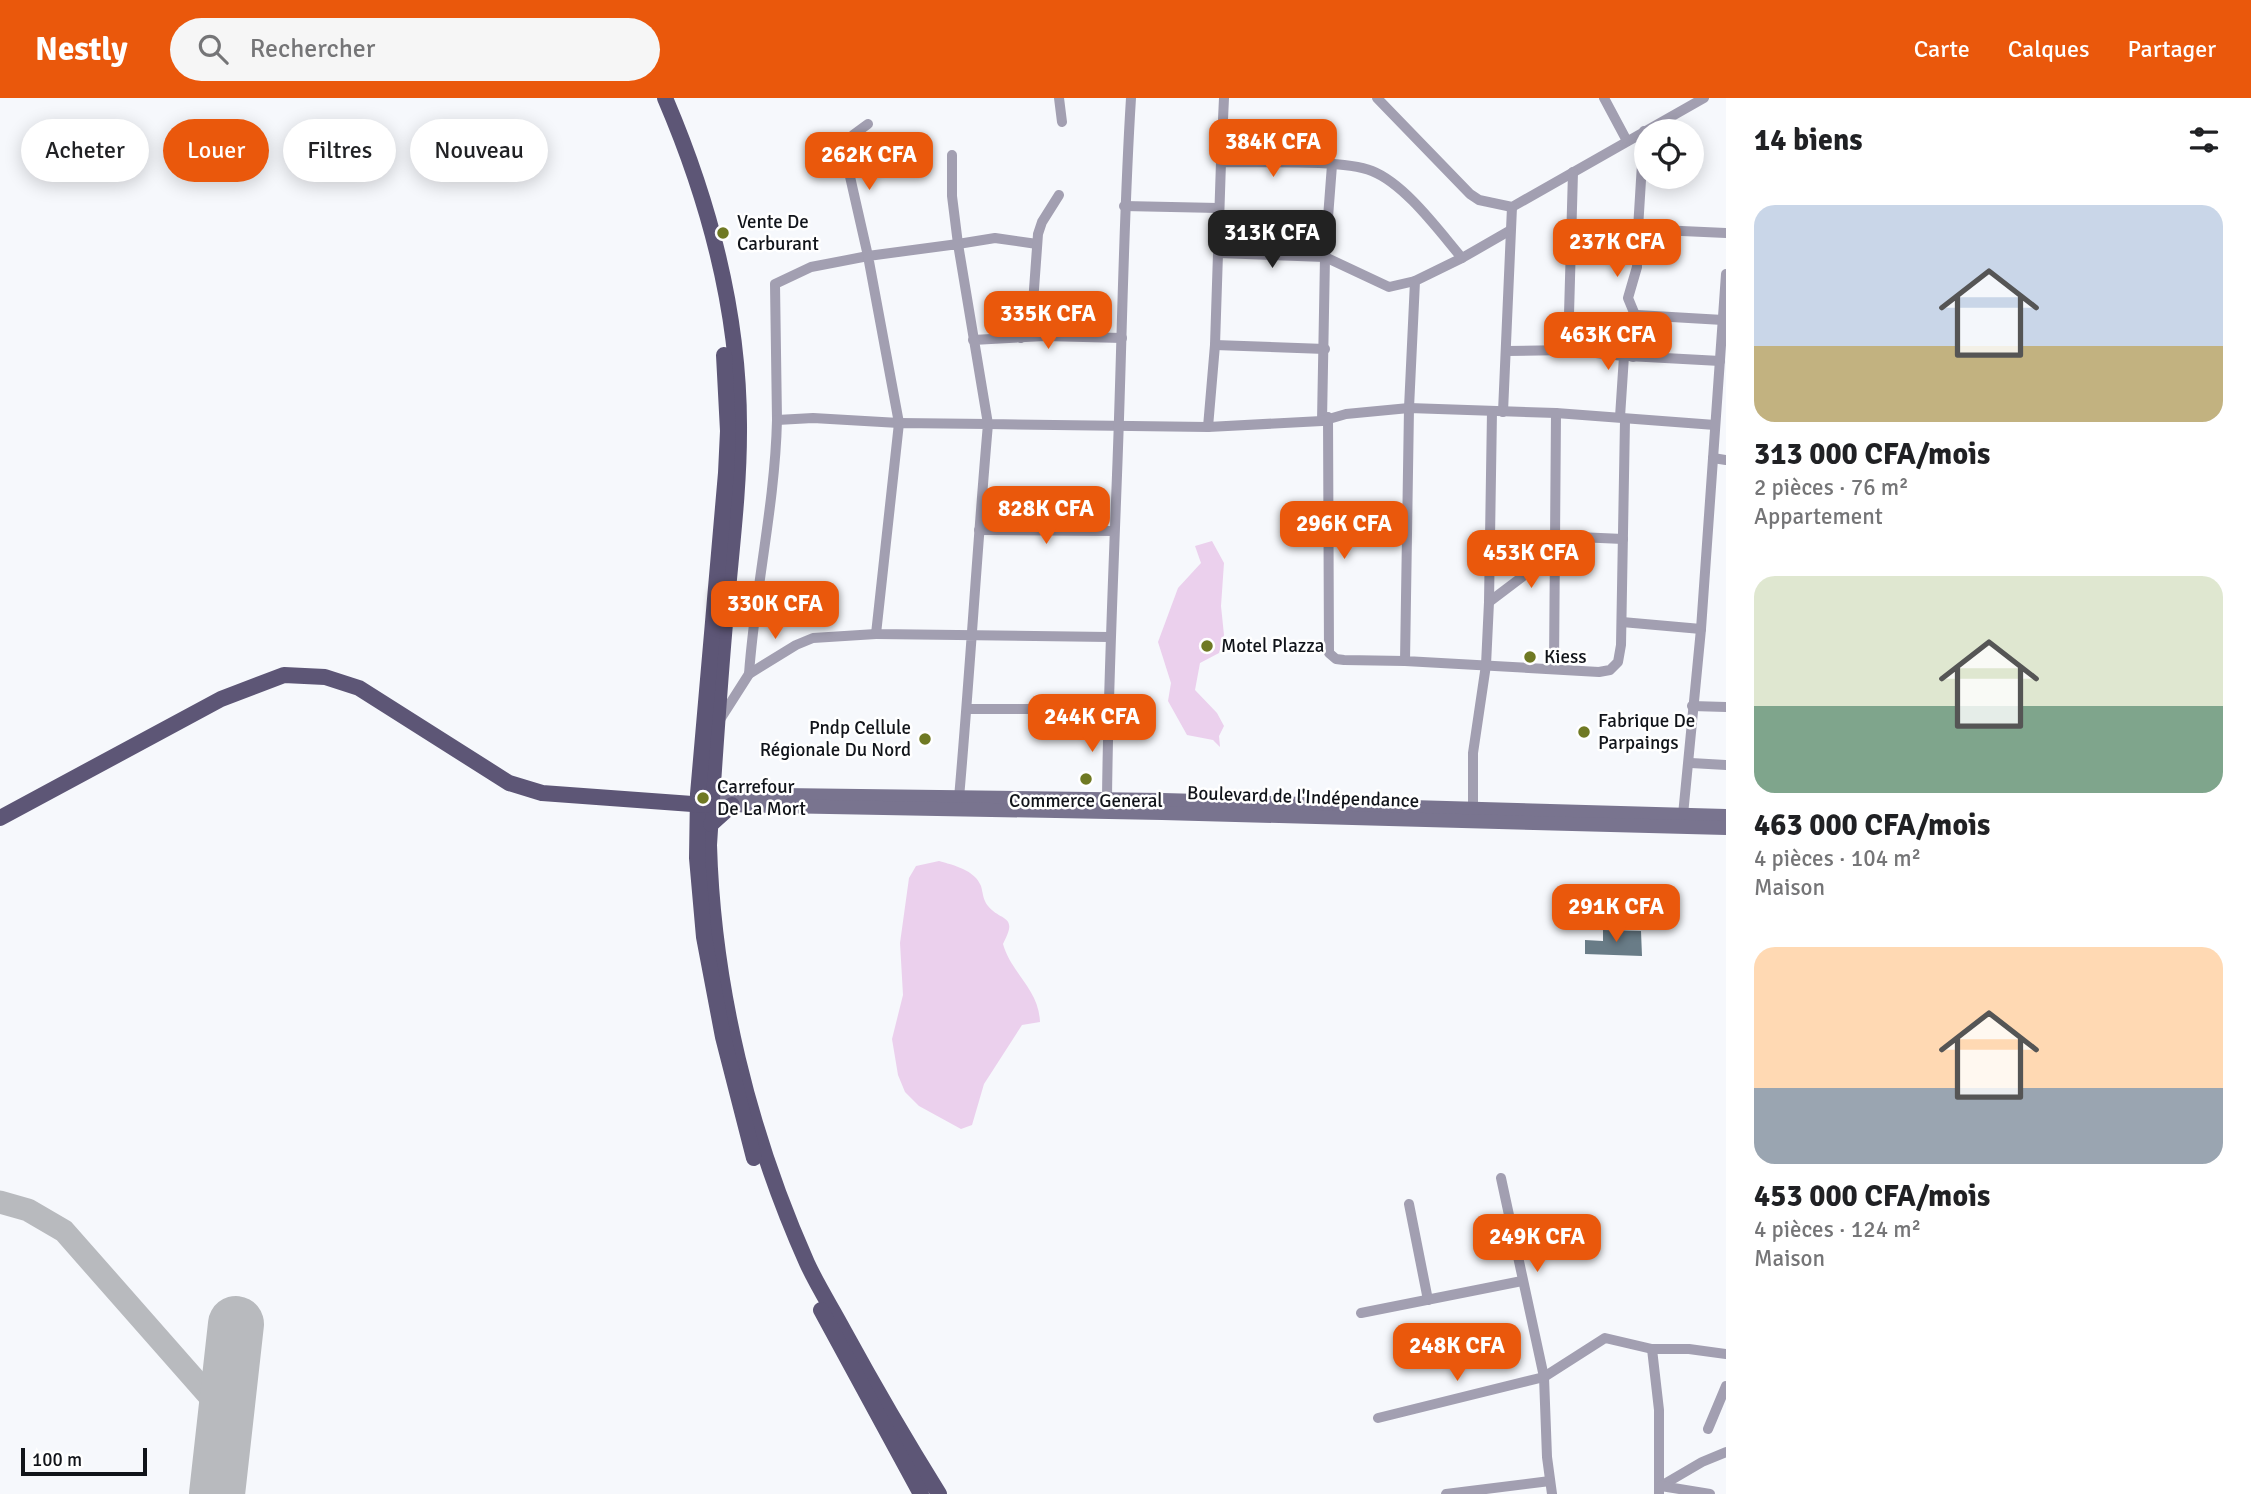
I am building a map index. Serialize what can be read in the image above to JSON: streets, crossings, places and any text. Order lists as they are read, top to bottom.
{
  "streets": {
    "main road": ["Boulevard de l'Indépendance"]
  },
  "places": [
    "Vente De Carburant",
    "Motel Plazza",
    "Kiess",
    "Fabrique De Parpaings",
    "Pndp Cellule Régionale Du Nord",
    "Commerce General",
    "Carrefour De La Mort"
  ],
  "scale_bar": "100 m",
  "page": {
    "header": "Nestly",
    "search": "Rechercher",
    "nav": ["Carte", "Calques", "Partager"],
    "heading": "14 biens",
    "price": [
      "384K CFA",
      "262K CFA",
      "313K CFA",
      "237K CFA",
      "335K CFA",
      "463K CFA",
      "828K CFA",
      "296K CFA",
      "453K CFA",
      "330K CFA",
      "244K CFA",
      "291K CFA",
      "249K CFA",
      "248K CFA"
    ],
    "chip": [
      "Acheter",
      "Louer",
      "Filtres",
      "Nouveau"
    ],
    "list": [
      {
        "name": "313 000 CFA/mois",
        "note": "2 pièces · 76 m² · Appartement"
      },
      {
        "name": "463 000 CFA/mois",
        "note": "4 pièces · 104 m² · Maison"
      },
      {
        "name": "453 000 CFA/mois",
        "note": "4 pièces · 124 m² · Maison"
      }
    ],
    "scale": "100 m"
  }
}
